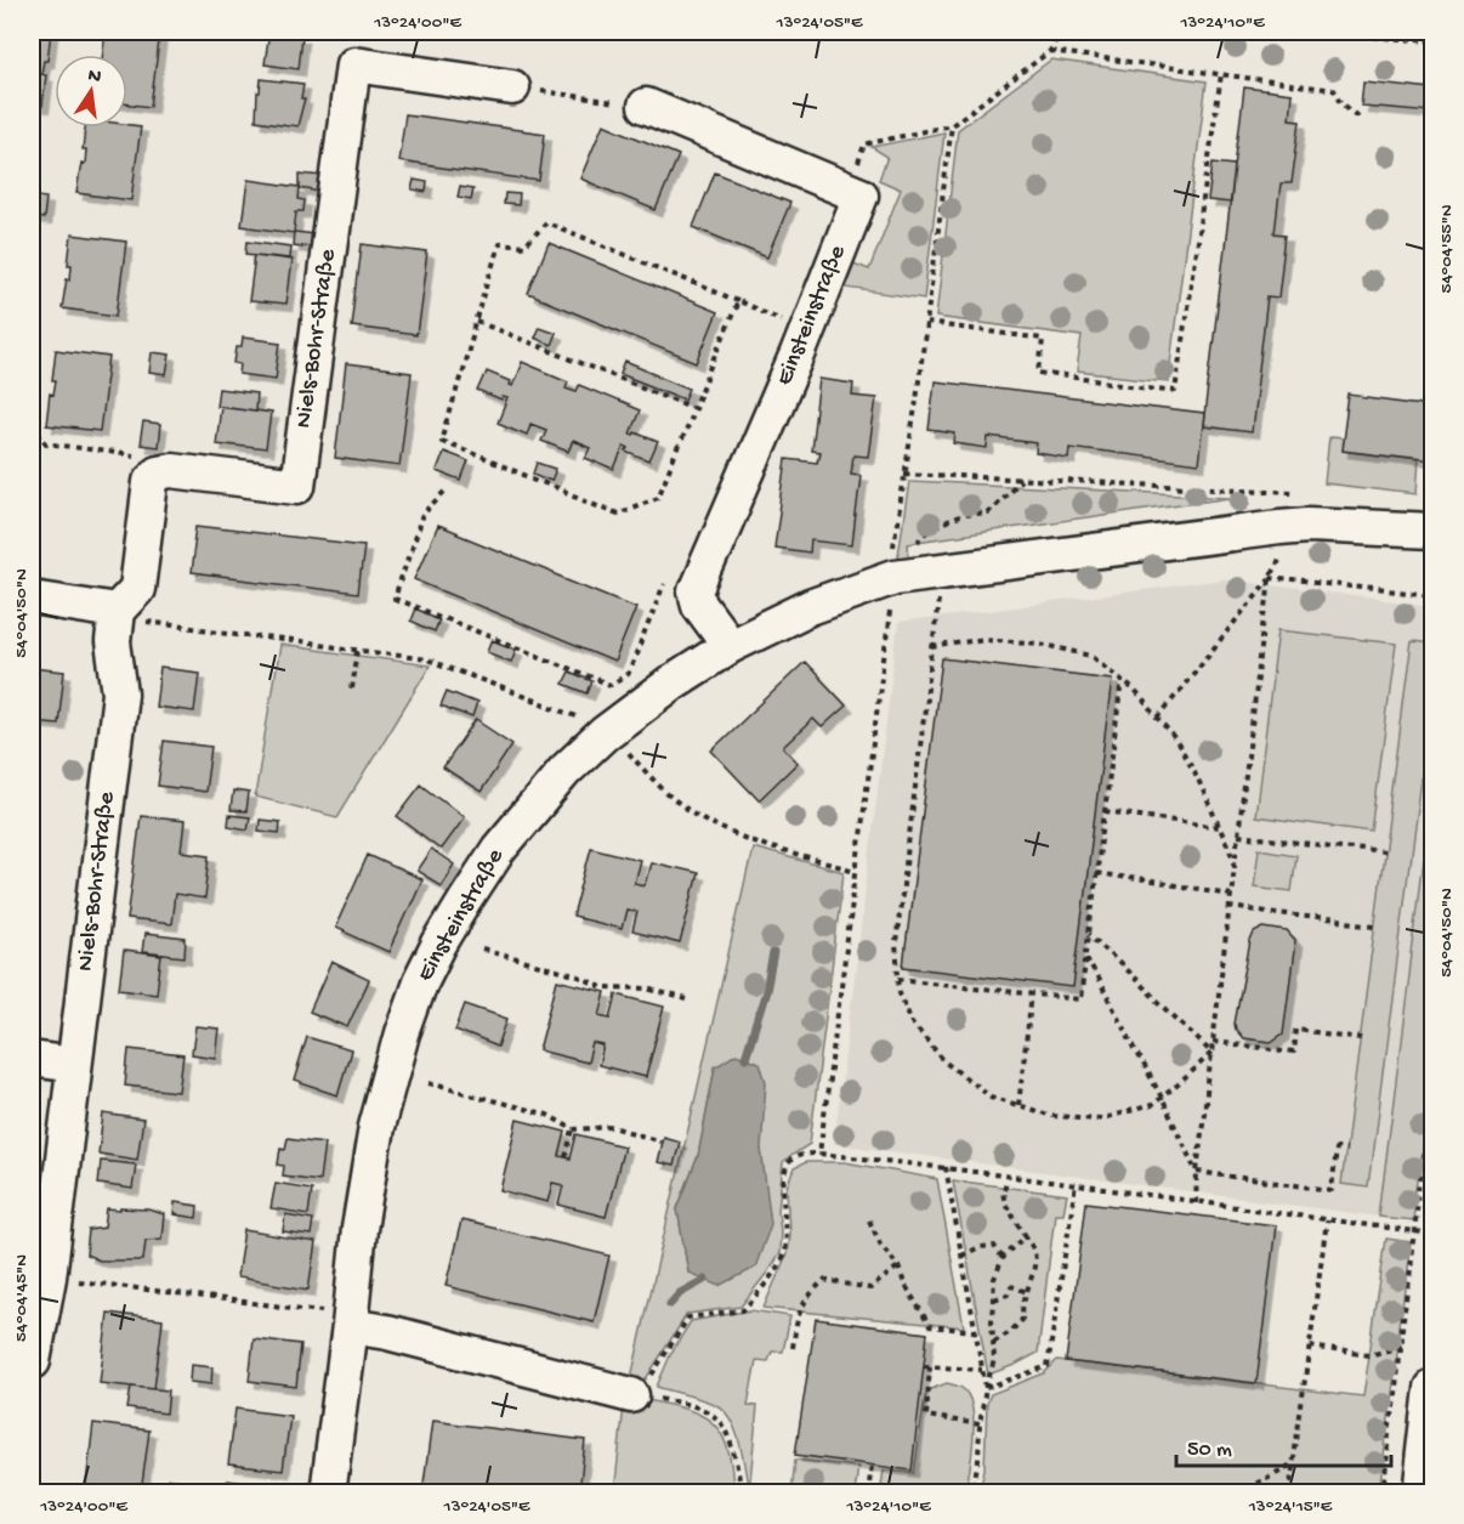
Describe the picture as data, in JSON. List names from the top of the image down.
{
  "streets": {
    "street": ["Einsteinstraße", "Niels-Bohr-Straße"]
  },
  "scale_bar": "50 m",
  "north": "top",
  "coordinates": [
    "13°24'00\"E",
    "13°24'05\"E",
    "13°24'10\"E",
    "54°04'55\"N",
    "54°04'50\"N",
    "54°04'45\"N",
    "13°24'15\"E"
  ]
}
